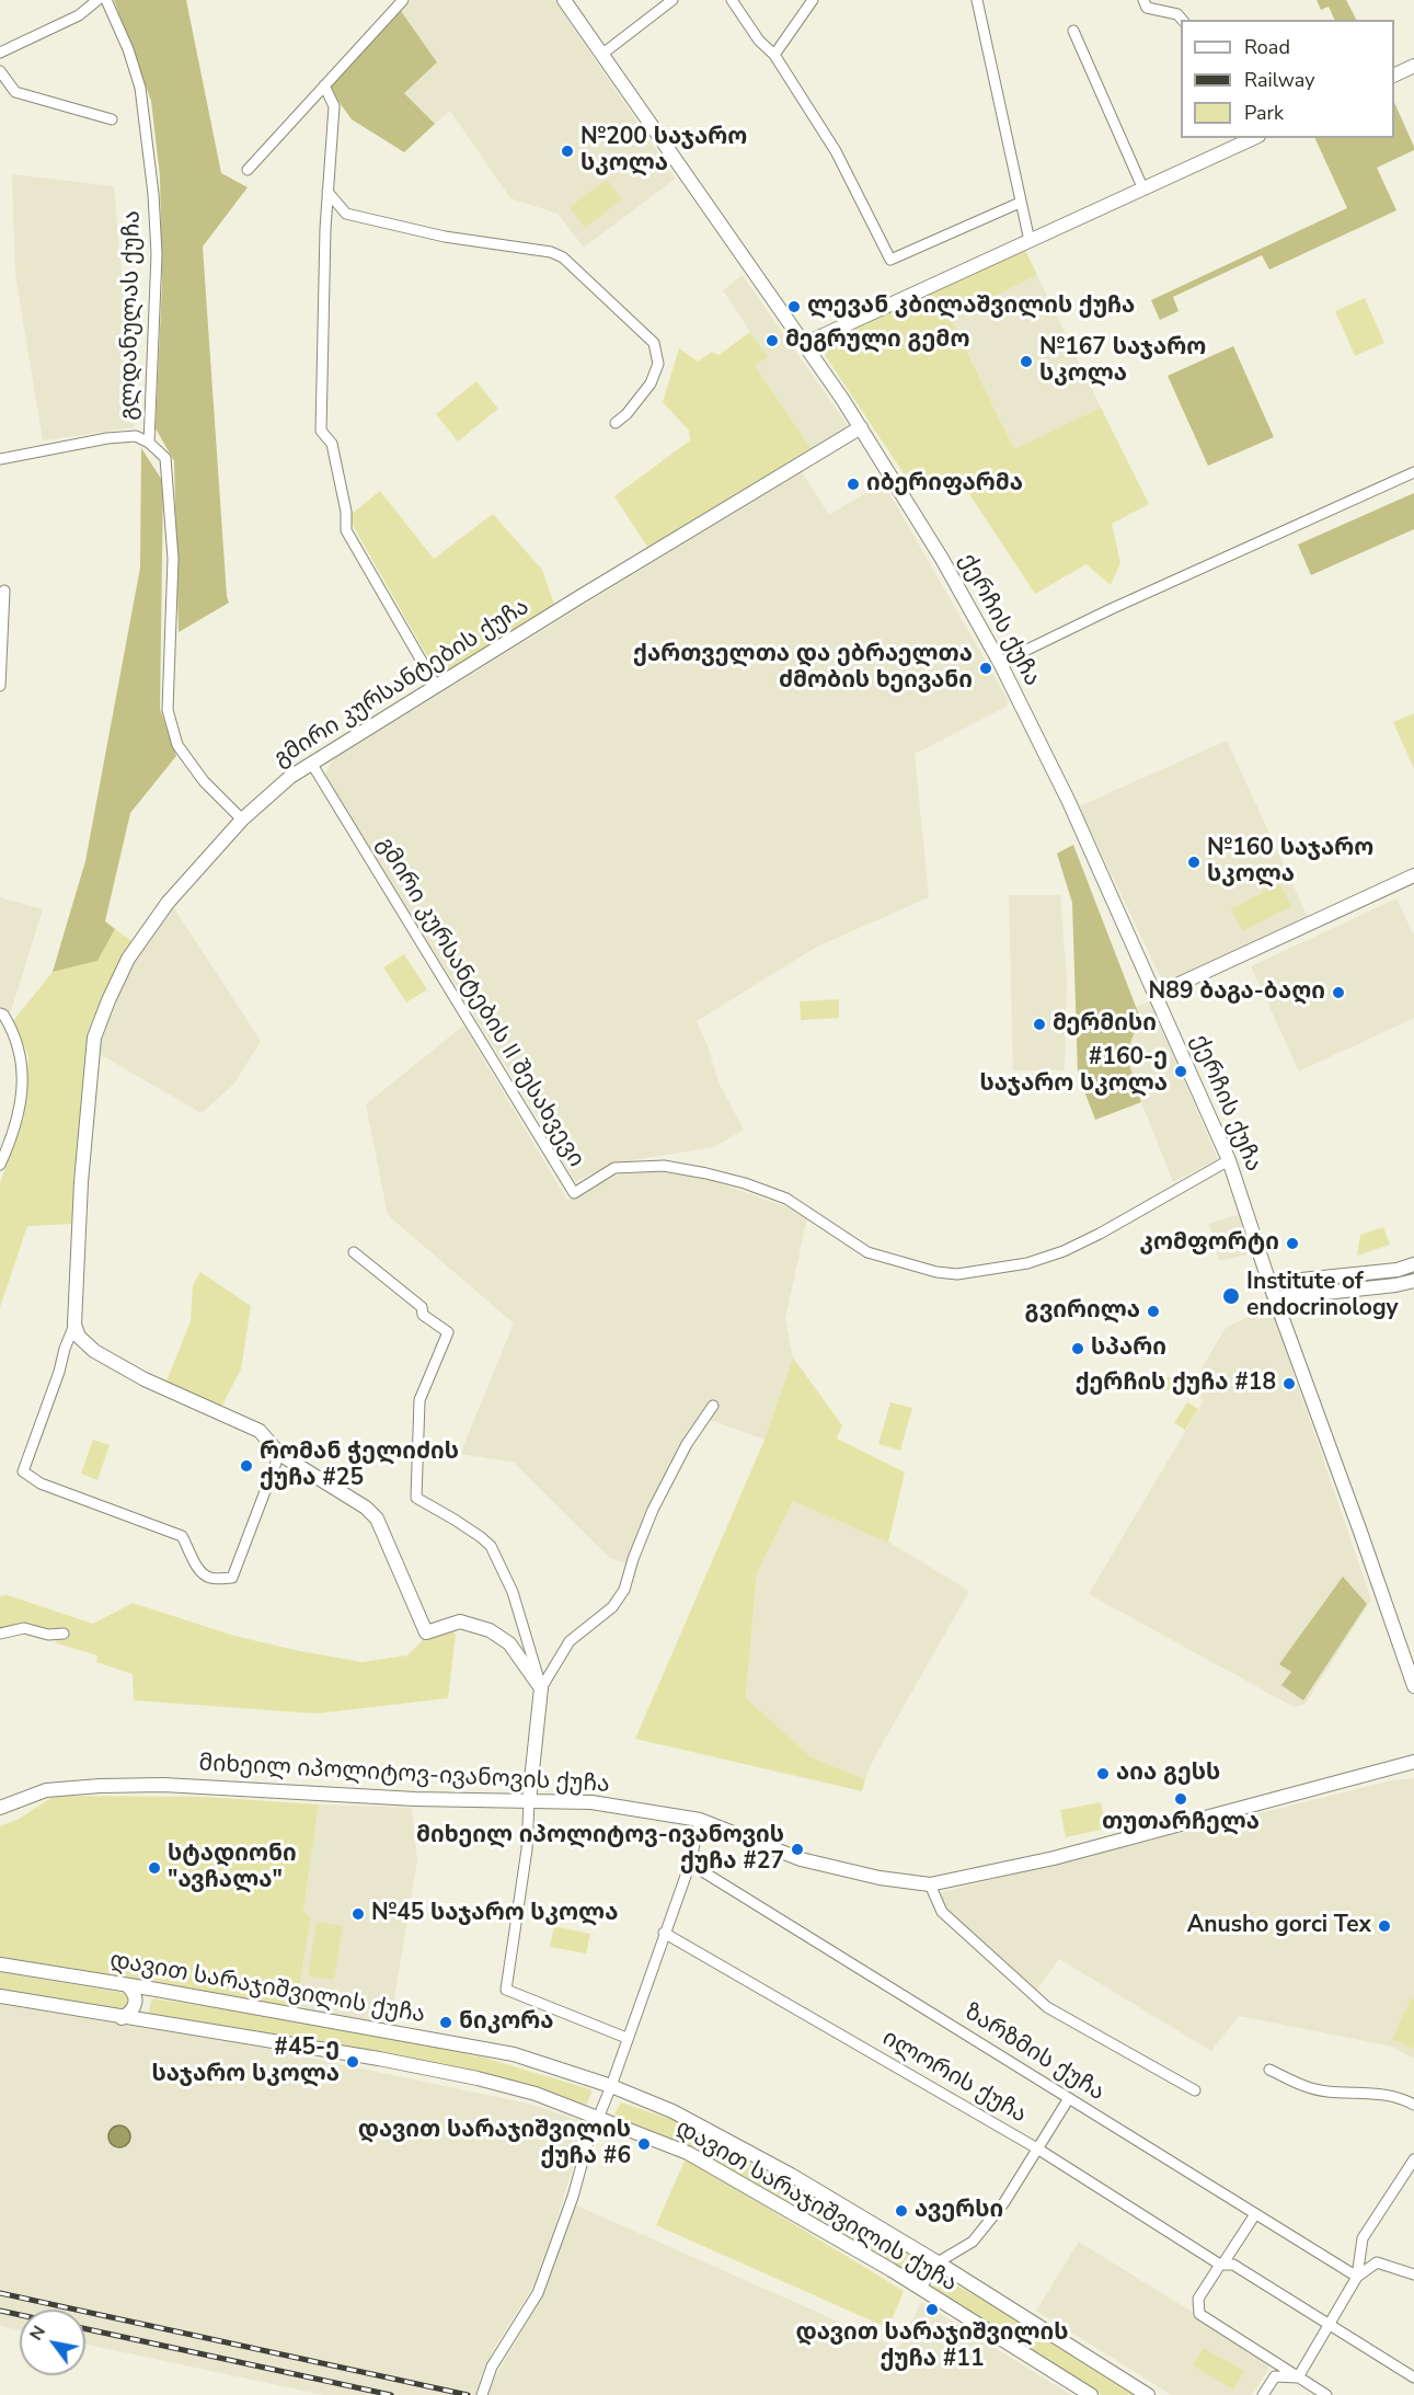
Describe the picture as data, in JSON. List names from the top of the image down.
{
  "streets": {
    "main road": [
      "ქერჩის ქუჩა",
      "გმირი კურსანტების ქუჩა",
      "მიხეილ იპოლიტოვ-ივანოვის ქუჩა",
      "დავით სარაჯიშვილის ქუჩა"
    ],
    "street": [
      "გლდანულას ქუჩა",
      "გმირი კურსანტების II შესახვევი",
      "ზარზმის ქუჩა",
      "ილორის ქუჩა"
    ]
  },
  "crossings": [
    ["ქერჩის ქუჩა", "გმირი კურსანტების ქუჩა"],
    ["ქერჩის ქუჩა", "გმირი კურსანტების II შესახვევი"],
    ["გმირი კურსანტების ქუჩა", "გმირი კურსანტების II შესახვევი"]
  ],
  "places": [
    "№200 საჯარო სკოლა",
    "ლევან კბილაშვილის ქუჩა",
    "მეგრული გემო",
    "№167 საჯარო სკოლა",
    "იბერიფარმა",
    "ქართველთა და ებრაელთა ძმობის ხეივანი",
    "№160 საჯარო სკოლა",
    "N89 ბაგა-ბაღი",
    "მერმისი",
    "#160-ე საჯარო სკოლა",
    "კომფორტი",
    "Institute of endocrinology",
    "გვირილა",
    "სპარი",
    "ქერჩის ქუჩა #18",
    "რომან ჭელიძის ქუჩა #25",
    "აია გესს",
    "თუთარჩელა",
    "მიხეილ იპოლიტოვ-ივანოვის ქუჩა #27",
    "სტადიონი \"ავჩალა\"",
    "№45 საჯარო სკოლა",
    "Anusho gorci Tex",
    "ნიკორა",
    "#45-ე საჯარო სკოლა",
    "დავით სარაჯიშვილის ქუჩა #6",
    "ავერსი",
    "დავით სარაჯიშვილის ქუჩა #11"
  ],
  "legend": ["Road", "Railway", "Park"],
  "north": "top left"
}
